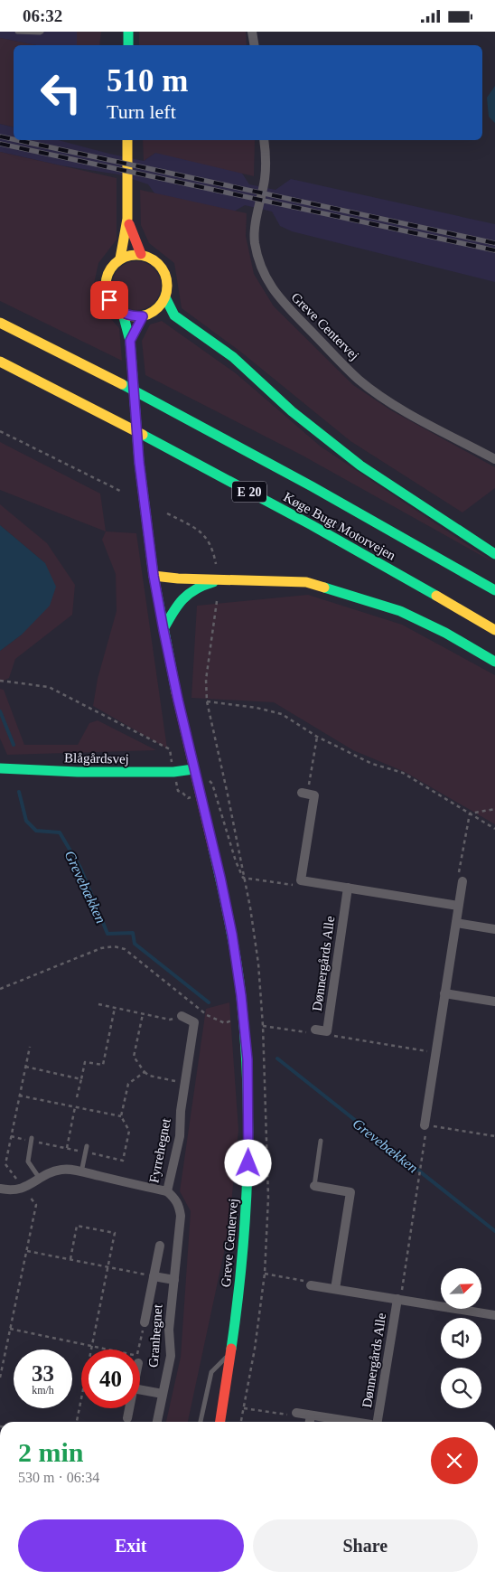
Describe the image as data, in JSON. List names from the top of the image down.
{
  "streets": {
    "main road": [
      "Greve Centervej",
      "E 20",
      "Køge Bugt Motorvejen",
      "Blågårdsvej"
    ],
    "street": ["Dønnergårds Alle", "Fyrrehegnet", "Granhegnet"]
  },
  "crossings": [
    ["Greve Centervej", "Blågårdsvej"],
    ["Fyrrehegnet", "Granhegnet"]
  ],
  "water": ["Grevebækken"],
  "north": "top right",
  "page": {
    "status": "06:32",
    "turn": ["510 m", "Turn left"],
    "speed": "33 km/h",
    "limit": "40",
    "heading": ["2 min", "530 m · 06:34"],
    "buttons": ["Exit", "Share"]
  }
}
